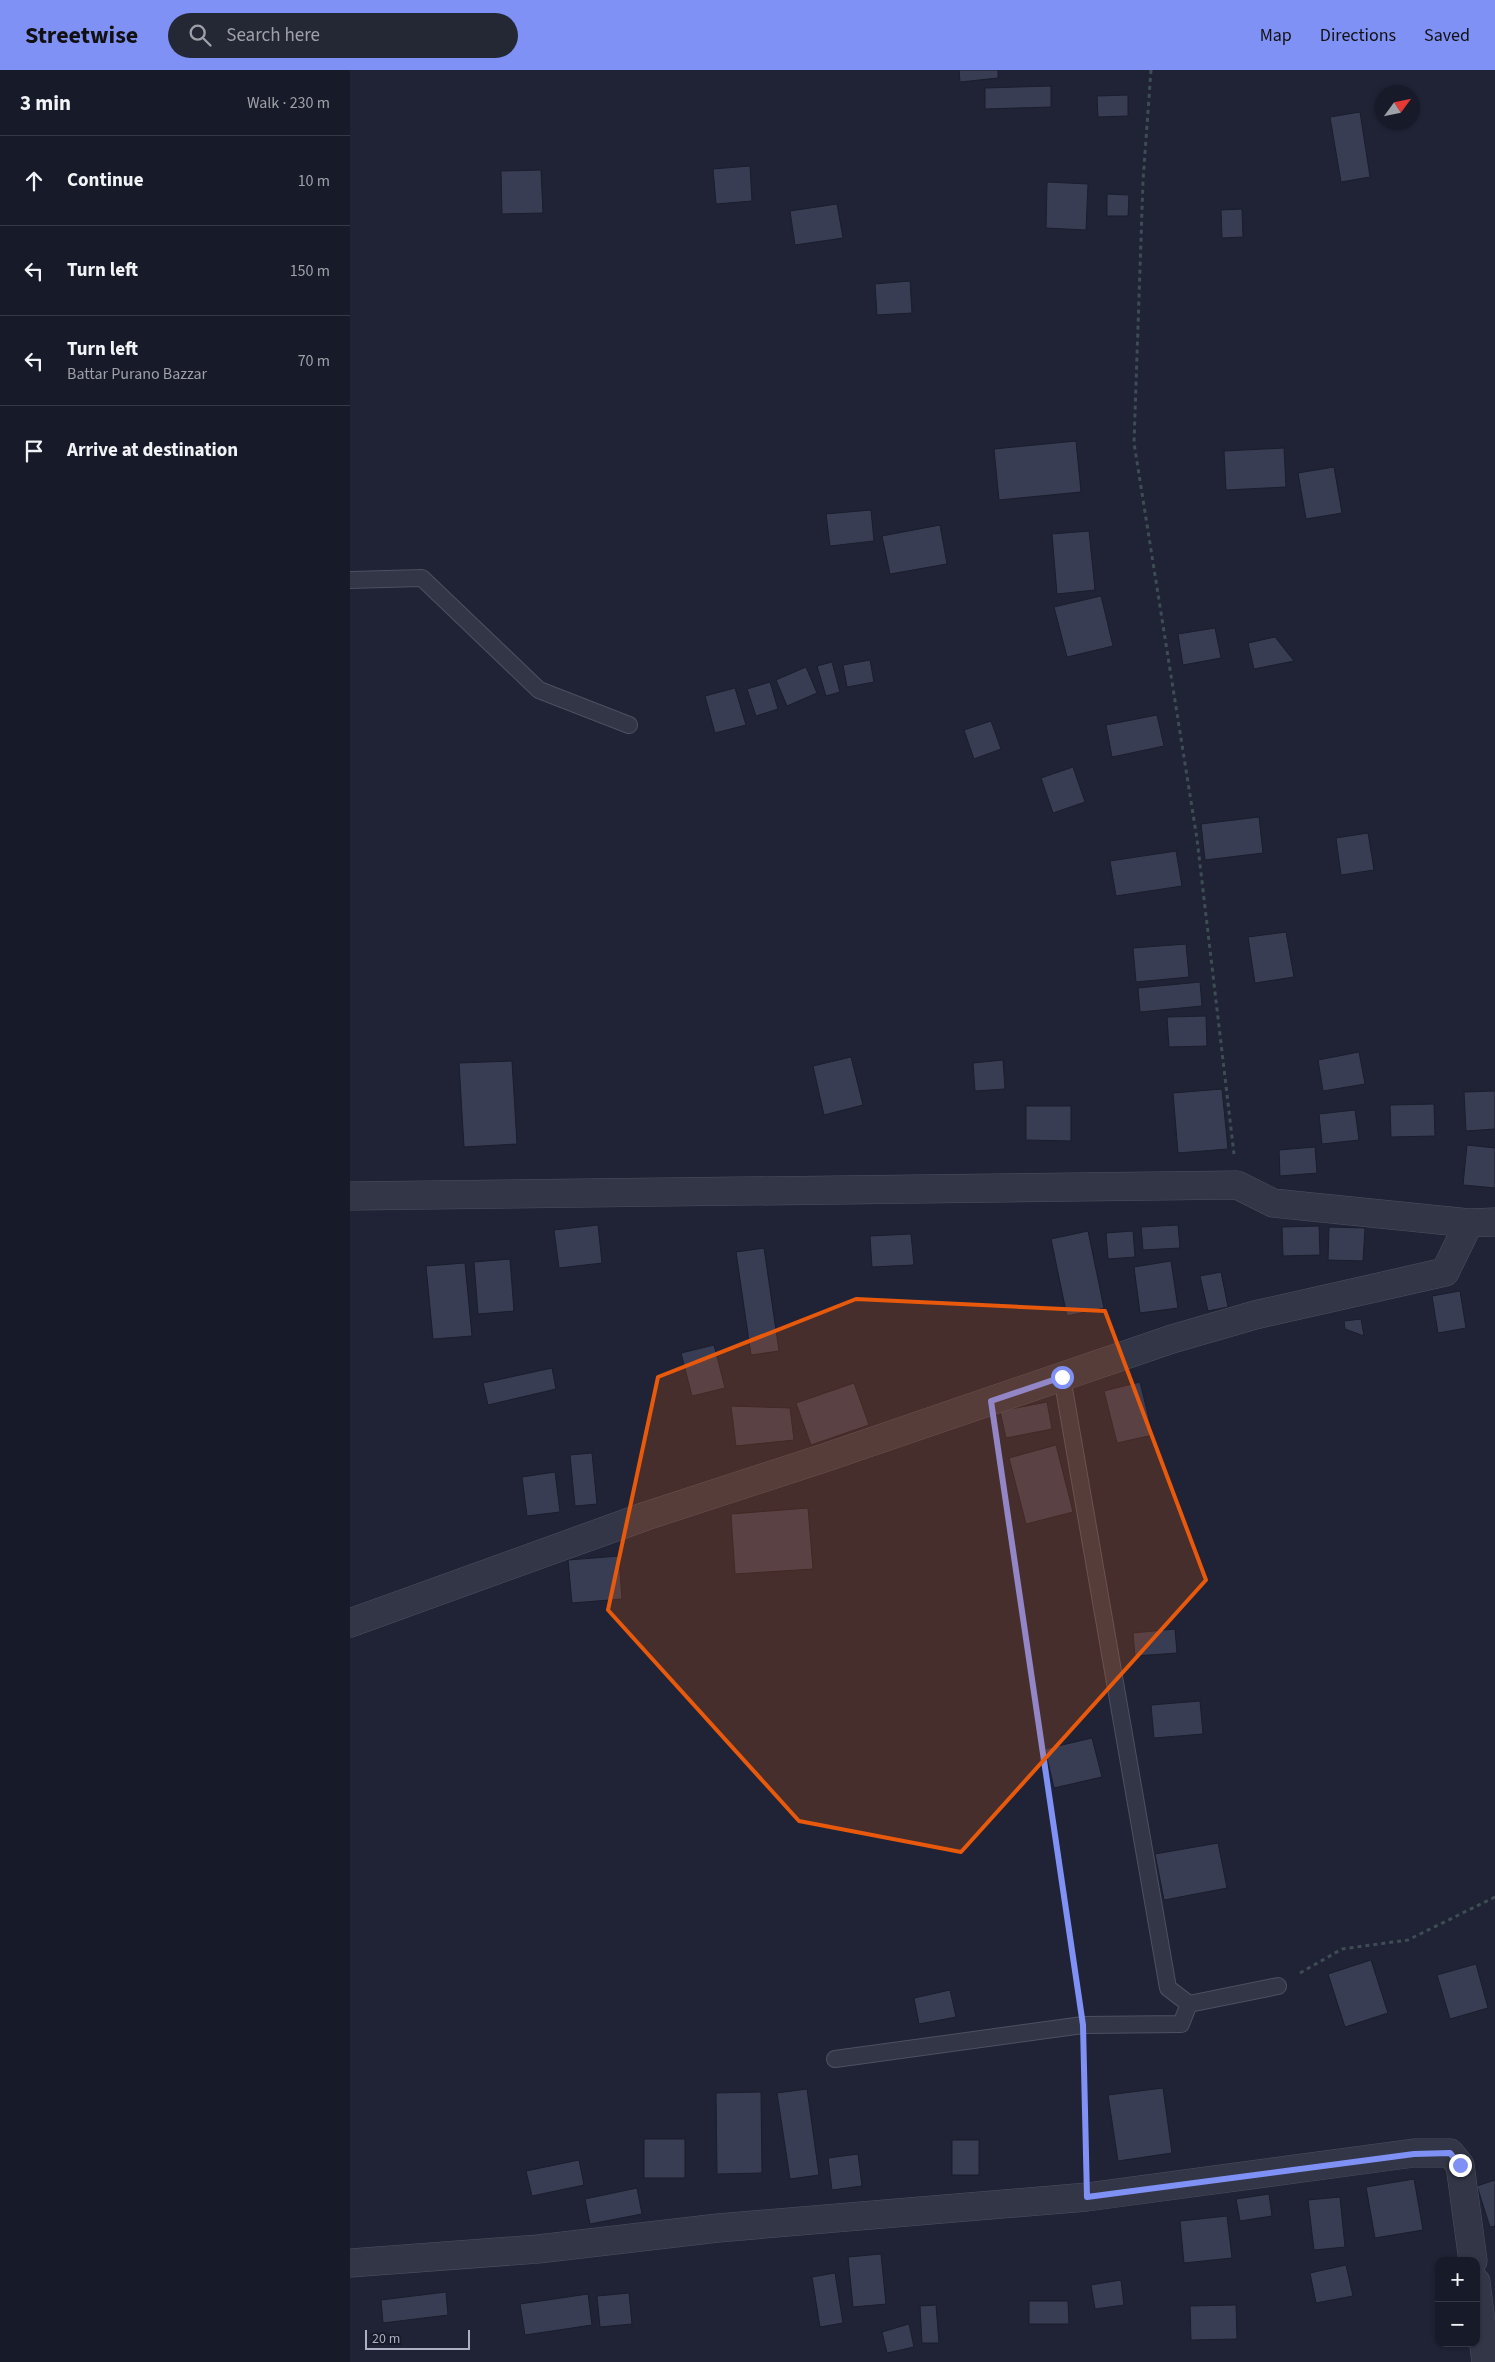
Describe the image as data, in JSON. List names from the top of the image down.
{
  "scale_bar": "20 m",
  "north": "top right",
  "page": {
    "header": "Streetwise",
    "search": "Search here",
    "nav": ["Map", "Directions", "Saved"],
    "heading": ["3 min", "Walk · 230 m"],
    "list": [
      ["Continue", "10 m"],
      ["Turn left", "150 m"],
      ["Turn left", "Battar Purano Bazzar", "70 m"],
      "Arrive at destination"
    ],
    "map_buttons": ["+", "−"],
    "scale": "20 m"
  }
}
